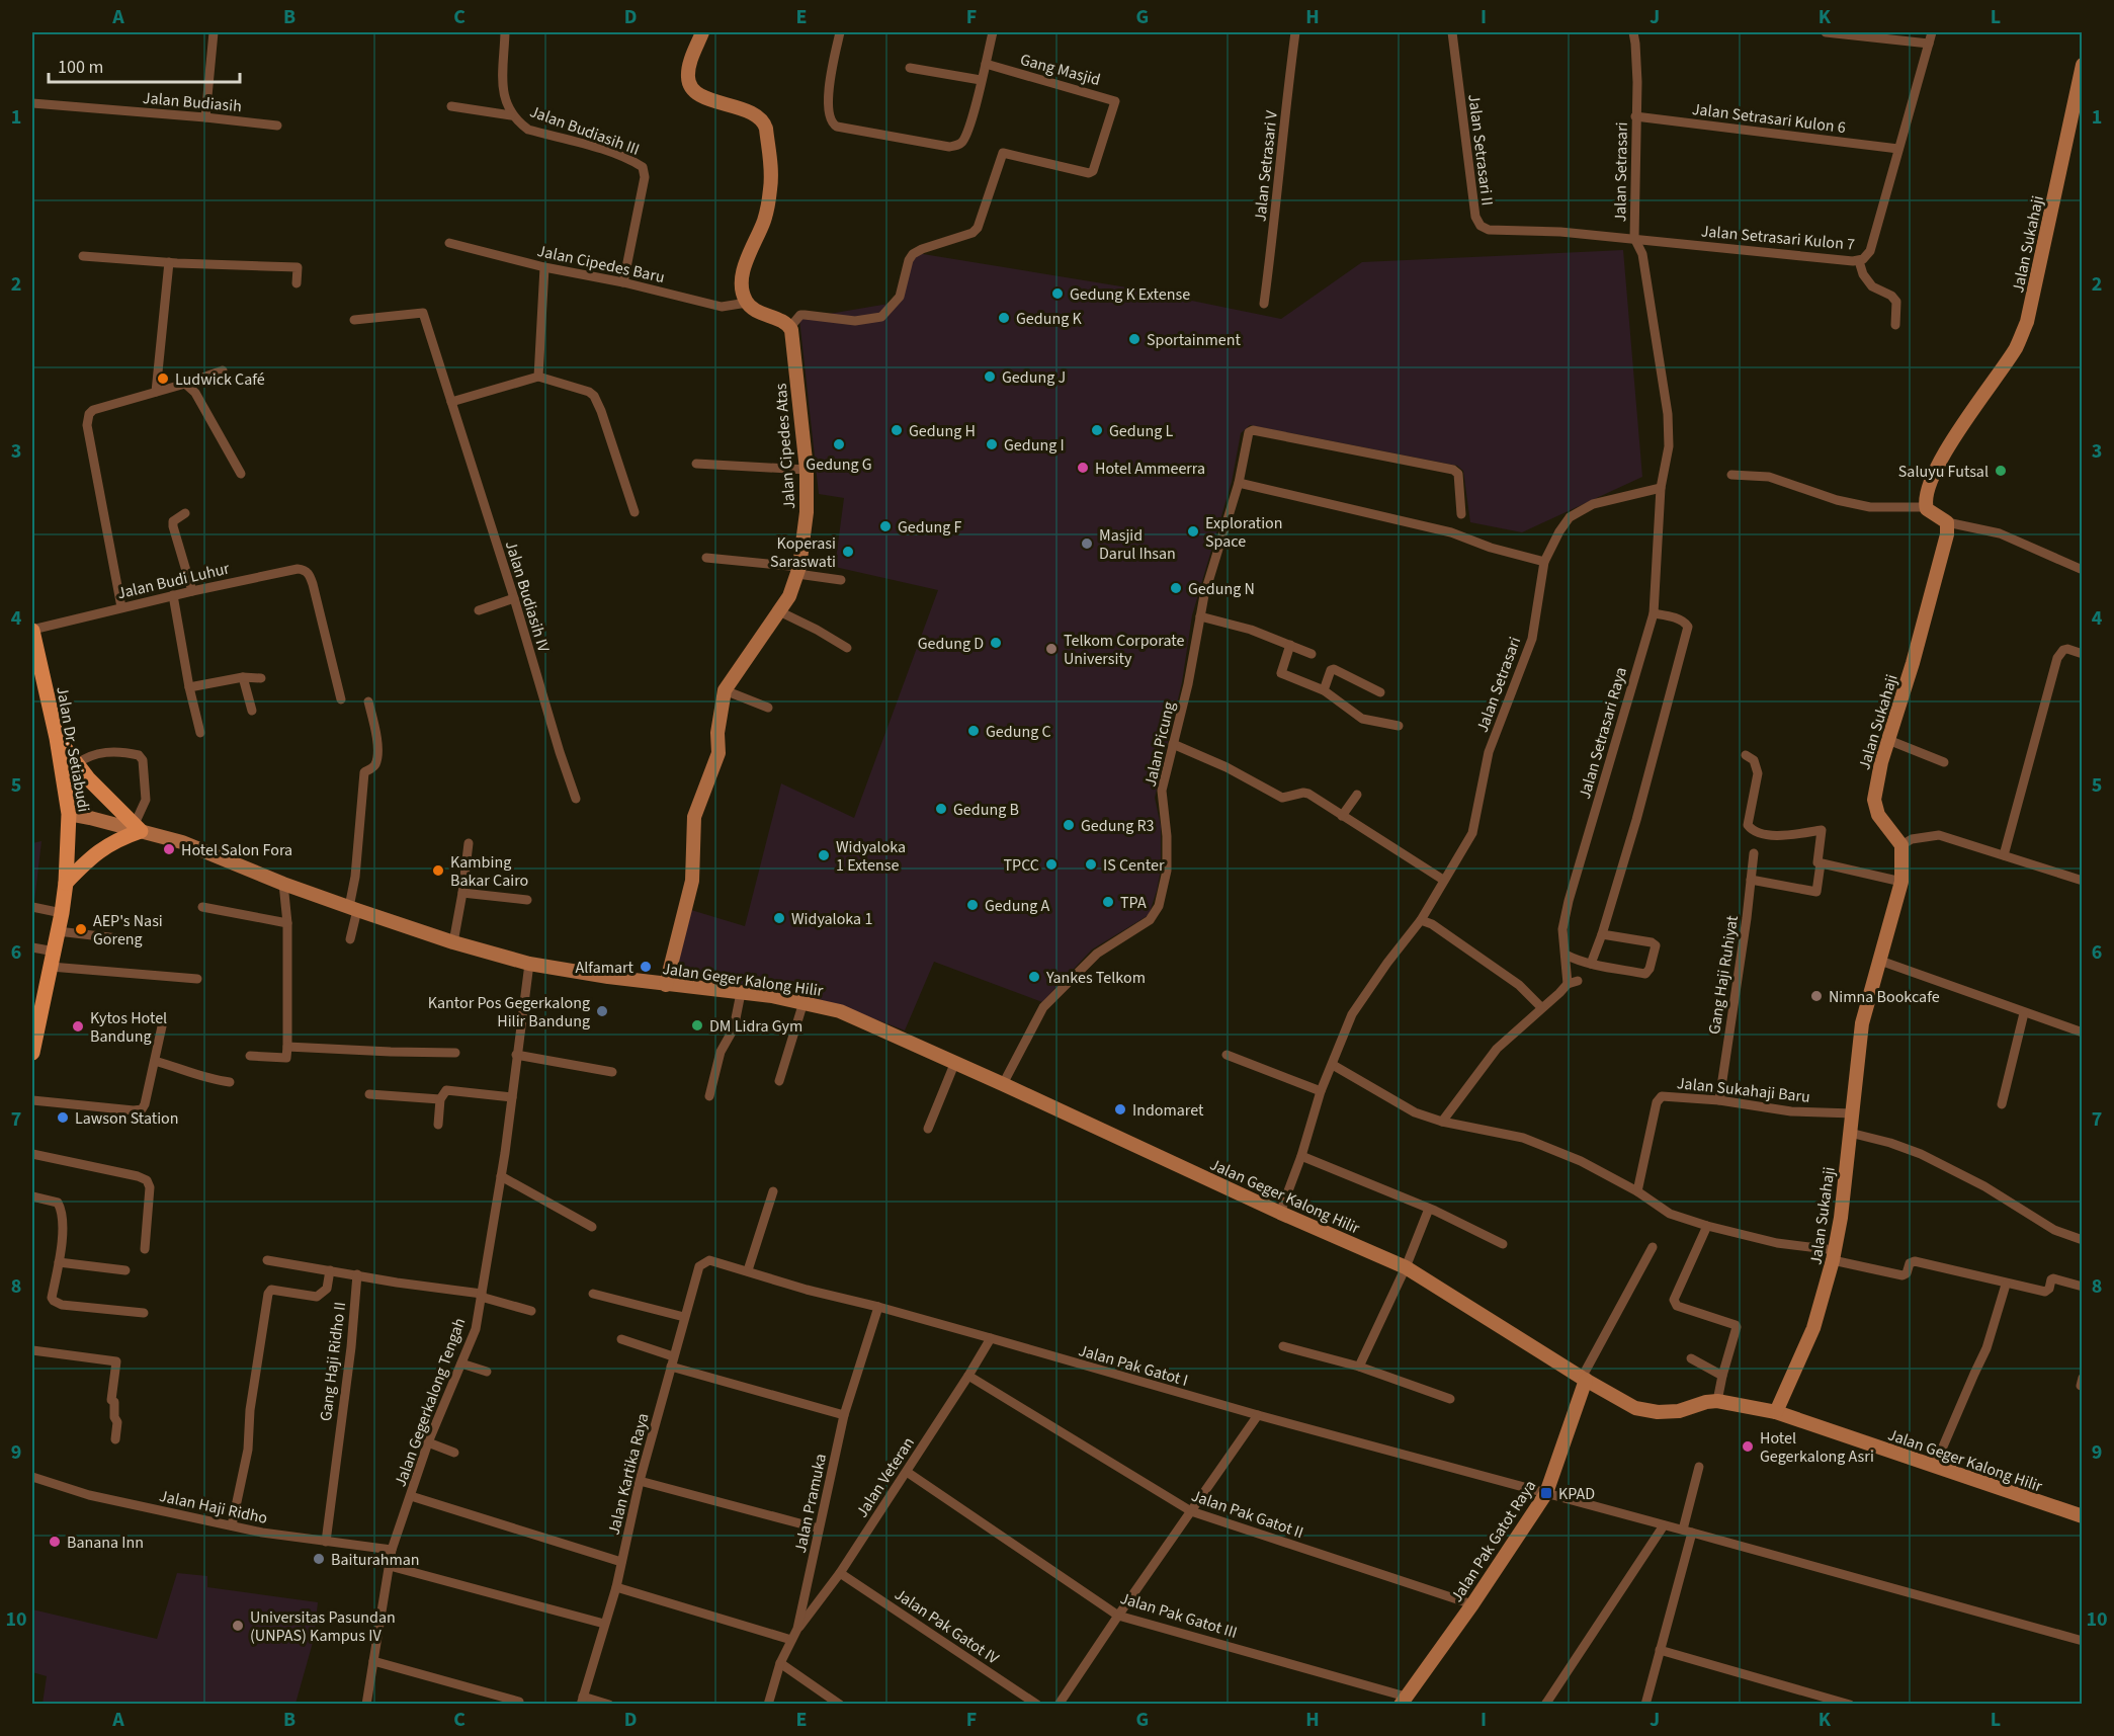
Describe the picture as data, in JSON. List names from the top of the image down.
{
  "streets": {
    "main road": ["Jalan Dr. Setiabudi"],
    "street": [
      "Gang Masjid",
      "Jalan Budiasih",
      "Jalan Setrasari Kulon 6",
      "Jalan Budiasih III",
      "Jalan Setrasari II",
      "Jalan Setrasari V",
      "Jalan Setrasari",
      "Jalan Setrasari Kulon 7",
      "Jalan Sukahaji",
      "Jalan Cipedes Baru",
      "Jalan Cipedes Atas",
      "Jalan Budi Luhur",
      "Jalan Budiasih IV",
      "Jalan Setrasari Raya",
      "Jalan Picung",
      "Gang Haji Ruhiyat",
      "Jalan Geger Kalong Hilir",
      "Jalan Sukahaji Baru",
      "Gang Haji Ridho II",
      "Jalan Pak Gatot I",
      "Jalan Gegerkalong Tengah",
      "Jalan Kartika Raya",
      "Jalan Veteran",
      "Jalan Pramuka",
      "Jalan Haji Ridho",
      "Jalan Pak Gatot II",
      "Jalan Pak Gatot Raya",
      "Jalan Pak Gatot III",
      "Jalan Pak Gatot IV"
    ]
  },
  "crossings": [
    ["Gang Masjid", "Jalan Cipedes Atas"],
    ["Jalan Setrasari Kulon 6", "Jalan Setrasari"],
    ["Jalan Setrasari Kulon 6", "Jalan Setrasari Kulon 7"],
    ["Jalan Budiasih III", "Jalan Cipedes Baru"],
    ["Jalan Setrasari II", "Jalan Setrasari"],
    ["Jalan Setrasari II", "Jalan Setrasari Kulon 7"],
    ["Jalan Setrasari", "Jalan Setrasari Kulon 7"],
    ["Jalan Setrasari", "Jalan Setrasari Raya"],
    ["Jalan Setrasari", "Jalan Geger Kalong Hilir"],
    ["Jalan Sukahaji", "Jalan Geger Kalong Hilir"],
    ["Jalan Sukahaji", "Jalan Sukahaji Baru"],
    ["Jalan Cipedes Atas", "Jalan Geger Kalong Hilir"],
    ["Jalan Budi Luhur", "Jalan Dr. Setiabudi"],
    ["Jalan Picung", "Jalan Geger Kalong Hilir"],
    ["Jalan Dr. Setiabudi", "Jalan Geger Kalong Hilir"],
    ["Gang Haji Ruhiyat", "Jalan Sukahaji Baru"],
    ["Jalan Geger Kalong Hilir", "Jalan Gegerkalong Tengah"],
    ["Jalan Geger Kalong Hilir", "Jalan Pak Gatot Raya"],
    ["Gang Haji Ridho II", "Jalan Haji Ridho"],
    ["Jalan Pak Gatot I", "Jalan Kartika Raya"],
    ["Jalan Pak Gatot I", "Jalan Veteran"],
    ["Jalan Pak Gatot I", "Jalan Pramuka"],
    ["Jalan Pak Gatot I", "Jalan Pak Gatot Raya"],
    ["Jalan Gegerkalong Tengah", "Jalan Haji Ridho"],
    ["Jalan Veteran", "Jalan Pramuka"],
    ["Jalan Veteran", "Jalan Pak Gatot II"],
    ["Jalan Veteran", "Jalan Pak Gatot III"],
    ["Jalan Veteran", "Jalan Pak Gatot IV"],
    ["Jalan Pak Gatot II", "Jalan Pak Gatot Raya"],
    ["Jalan Pak Gatot Raya", "Jalan Pak Gatot III"]
  ],
  "places": {
    "other": [
      "Gedung K Extense",
      "Gedung K",
      "Sportainment",
      "Gedung J",
      "Ludwick Café",
      "Gedung H",
      "Gedung L",
      "Gedung G",
      "Gedung I",
      "Hotel Ammeerra",
      "Saluyu Futsal",
      "Gedung F",
      "Exploration Space",
      "Masjid Darul Ihsan",
      "Koperasi Saraswati",
      "Gedung N",
      "Gedung D",
      "Telkom Corporate University",
      "Gedung C",
      "Gedung B",
      "Gedung R3",
      "Hotel Salon Fora",
      "Widyaloka 1 Extense",
      "TPCC",
      "IS Center",
      "Kambing Bakar Cairo",
      "TPA",
      "Gedung A",
      "Widyaloka 1",
      "AEP's Nasi Goreng",
      "Alfamart",
      "Yankes Telkom",
      "Nimna Bookcafe",
      "Kantor Pos Gegerkalong Hilir Bandung",
      "DM Lidra Gym",
      "Kytos Hotel Bandung",
      "Indomaret",
      "Lawson Station",
      "Hotel Gegerkalong Asri",
      "Banana Inn",
      "Baiturahman",
      "Universitas Pasundan (UNPAS) Kampus IV"
    ],
    "transit": ["KPAD"]
  },
  "scale_bar": "100 m",
  "grid": {
    "columns": [
      "A",
      "B",
      "C",
      "D",
      "E",
      "F",
      "G",
      "H",
      "I",
      "J",
      "K",
      "L"
    ],
    "rows": [
      "1",
      "2",
      "3",
      "4",
      "5",
      "6",
      "7",
      "8",
      "9",
      "10"
    ]
  }
}
